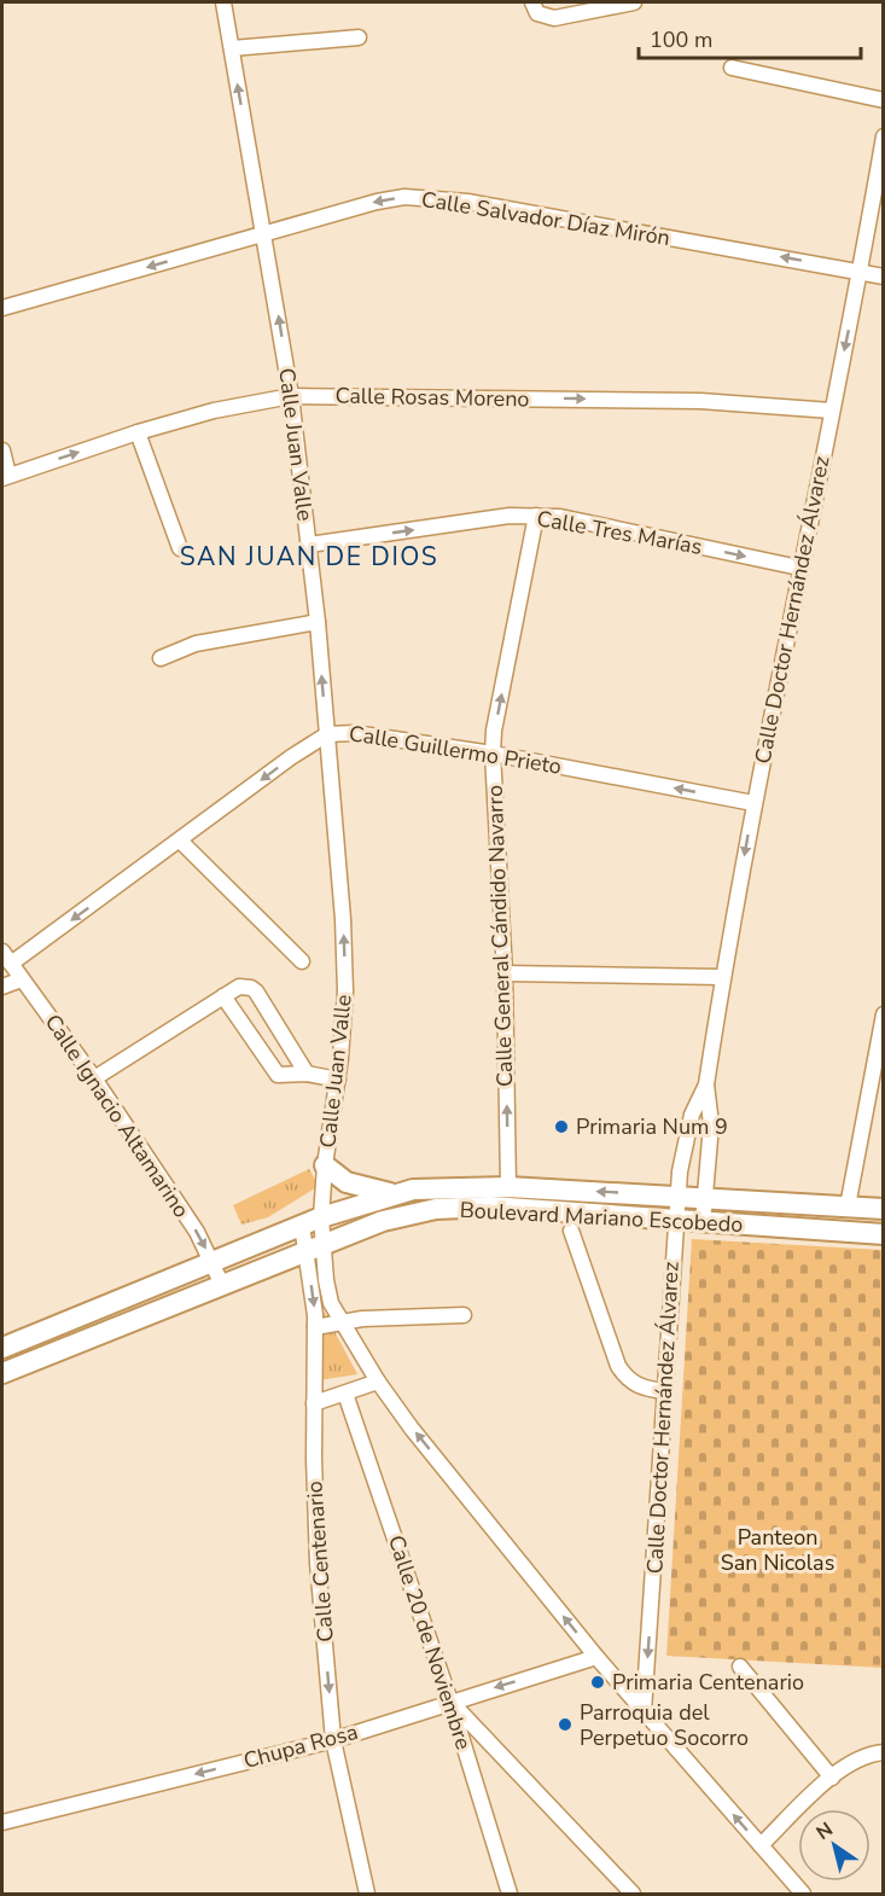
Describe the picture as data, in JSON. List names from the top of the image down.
{
  "streets": {
    "main road": ["Boulevard Mariano Escobedo"],
    "street": [
      "Calle Salvador Díaz Mirón",
      "Calle Rosas Moreno",
      "Calle Juan Valle",
      "Calle Tres Marías",
      "Calle Doctor Hernández Álvarez",
      "Calle Guillermo Prieto",
      "Calle General Cándido Navarro",
      "Calle Ignacio Altamarino",
      "Calle Centenario",
      "Calle 20 de Noviembre",
      "Chupa Rosa"
    ]
  },
  "crossings": [
    ["Calle Salvador Díaz Mirón", "Calle Juan Valle"],
    ["Calle Salvador Díaz Mirón", "Calle Doctor Hernández Álvarez"],
    ["Calle Rosas Moreno", "Calle Juan Valle"],
    ["Calle Rosas Moreno", "Calle Doctor Hernández Álvarez"],
    ["Calle Juan Valle", "Calle Tres Marías"],
    ["Calle Juan Valle", "Calle Doctor Hernández Álvarez"],
    ["Calle Juan Valle", "Calle Guillermo Prieto"],
    ["Calle Juan Valle", "Boulevard Mariano Escobedo"],
    ["Calle Juan Valle", "Calle Centenario"],
    ["Calle Juan Valle", "Chupa Rosa"],
    ["Calle Tres Marías", "Calle Doctor Hernández Álvarez"],
    ["Calle Tres Marías", "Calle General Cándido Navarro"],
    ["Calle Doctor Hernández Álvarez", "Calle Guillermo Prieto"],
    ["Calle Doctor Hernández Álvarez", "Boulevard Mariano Escobedo"],
    ["Calle Guillermo Prieto", "Calle General Cándido Navarro"],
    ["Calle Guillermo Prieto", "Calle Ignacio Altamarino"],
    ["Calle General Cándido Navarro", "Boulevard Mariano Escobedo"],
    ["Calle Ignacio Altamarino", "Boulevard Mariano Escobedo"],
    ["Boulevard Mariano Escobedo", "Calle Centenario"],
    ["Calle Centenario", "Chupa Rosa"],
    ["Calle 20 de Noviembre", "Chupa Rosa"]
  ],
  "one_way": [
    "Calle Salvador Díaz Mirón",
    "Calle Rosas Moreno",
    "Calle Juan Valle",
    "Calle Tres Marías",
    "Calle Doctor Hernández Álvarez",
    "Calle Guillermo Prieto",
    "Calle General Cándido Navarro",
    "Calle Ignacio Altamarino",
    "Calle Centenario",
    "Chupa Rosa"
  ],
  "districts": ["SAN JUAN DE DIOS"],
  "parks": ["Panteon San Nicolas"],
  "places": ["Primaria Num 9", "Primaria Centenario", "Parroquia del Perpetuo Socorro"],
  "scale_bar": "100 m",
  "north": "top left"
}
